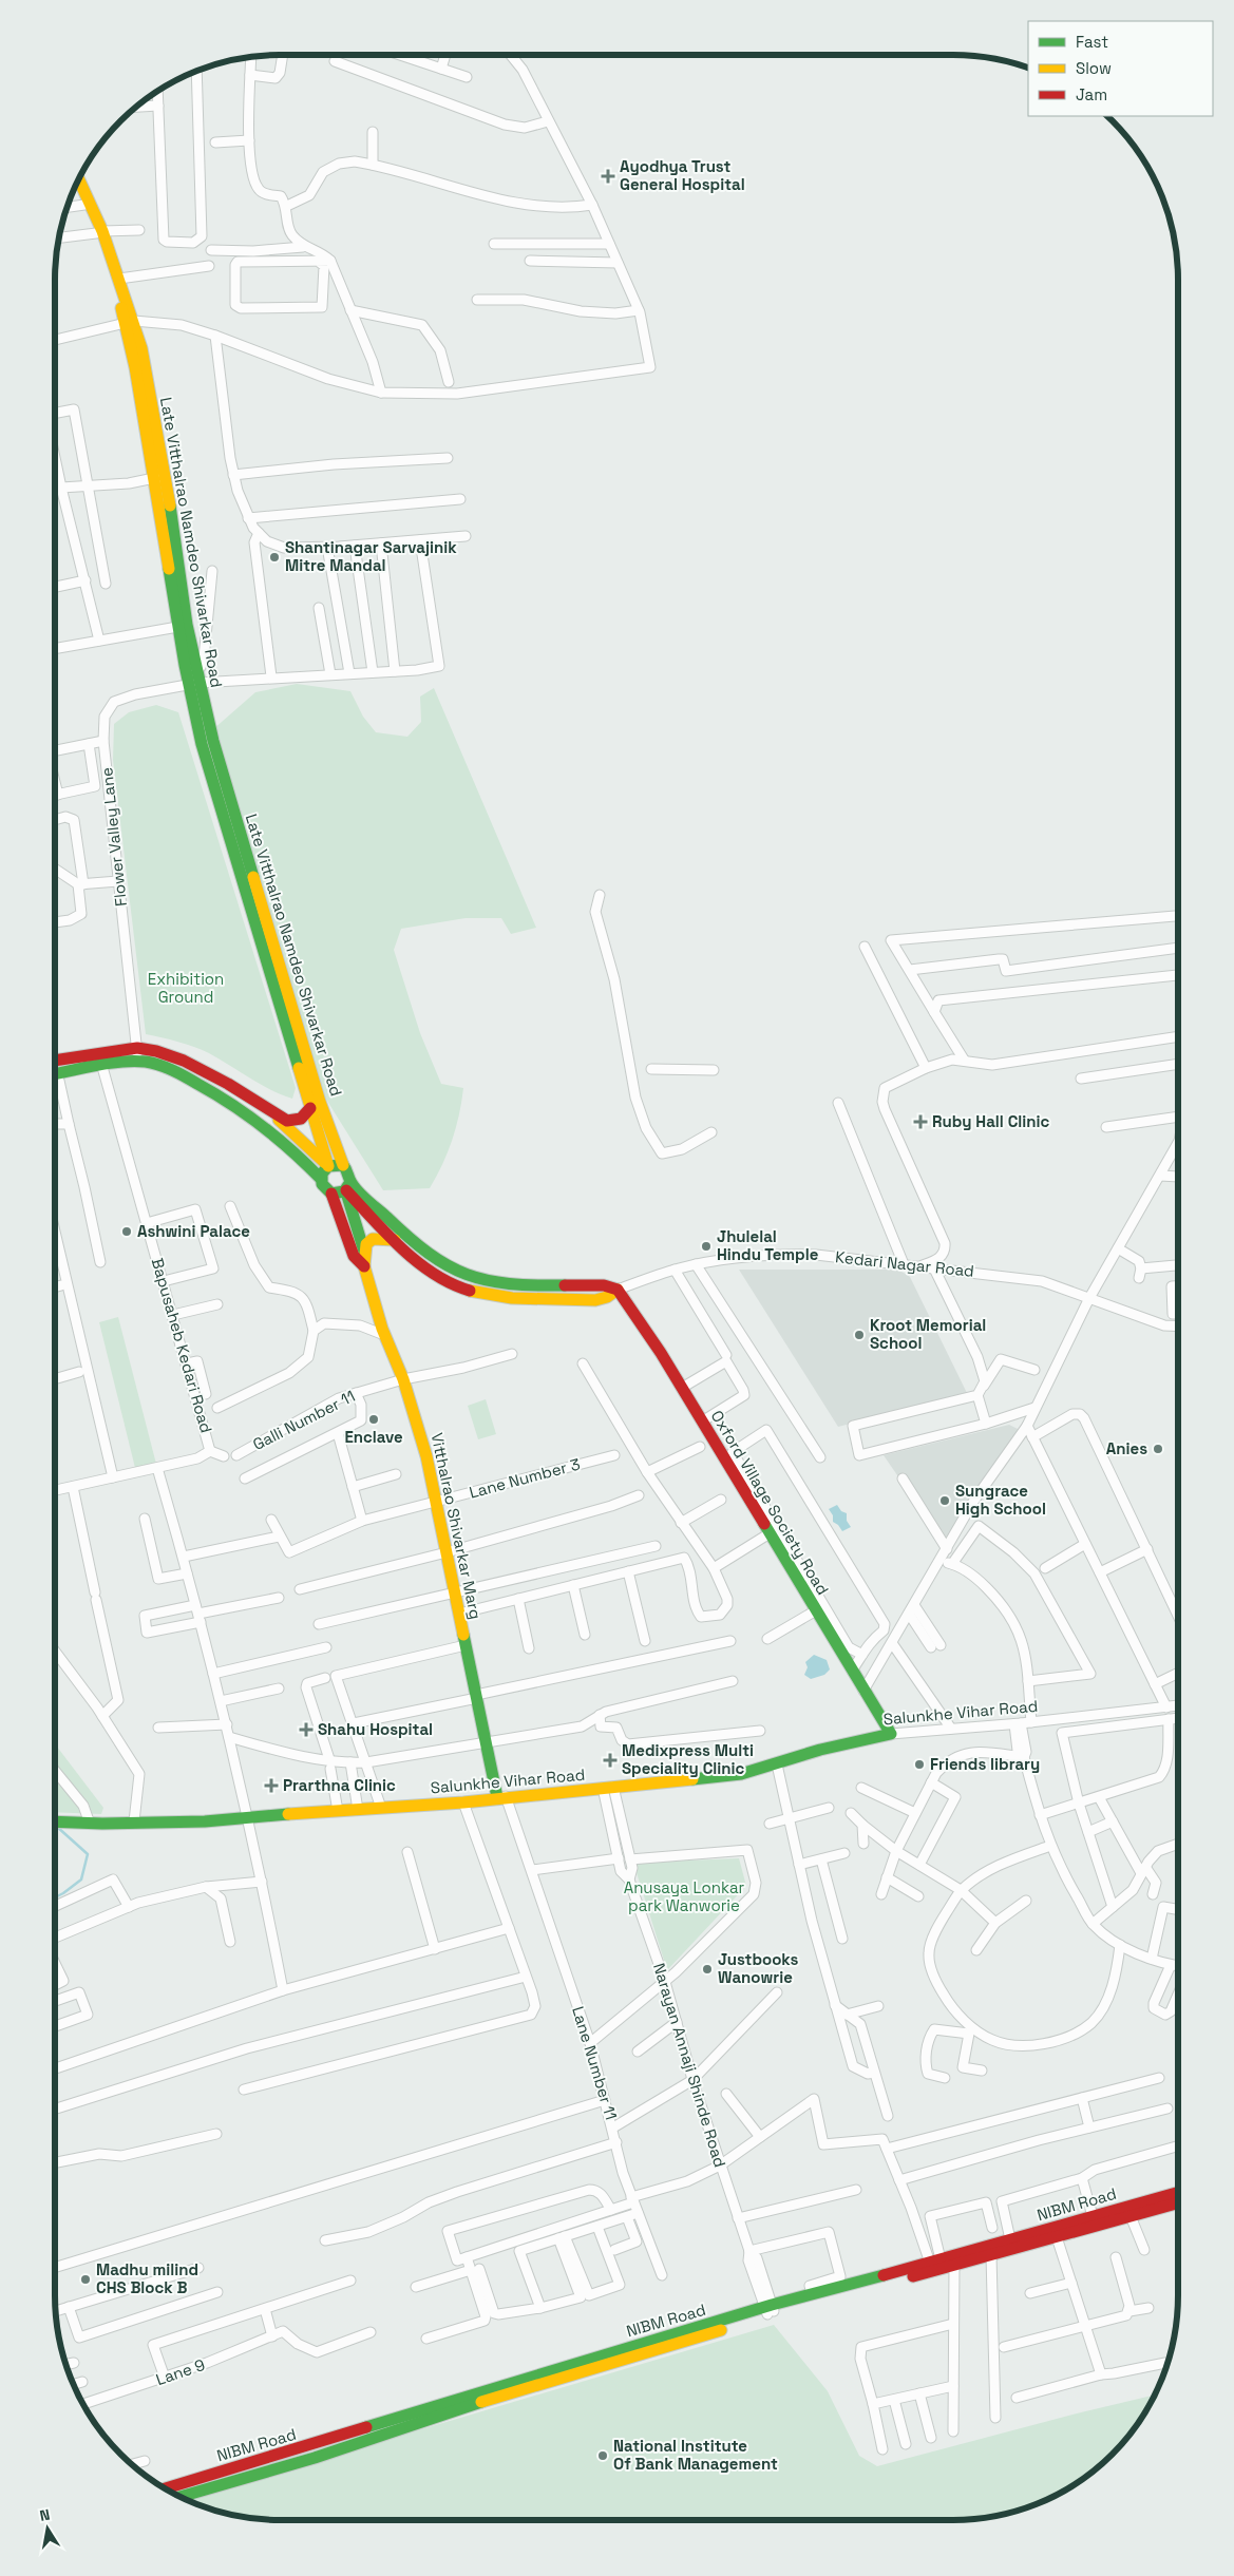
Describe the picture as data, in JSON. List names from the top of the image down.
{
  "streets": {
    "street": [
      "Late Vitthalrao Namdeo Shivarkar Road",
      "Flower Valley Lane",
      "Kedari Nagar Road",
      "Bapusaheb Kedari Road",
      "Galli Number 11",
      "Lane Number 3",
      "Oxford Village Society Road",
      "Vitthalrao Shivarkar Marg",
      "Salunkhe Vihar Road",
      "Lane Number 11",
      "Narayan Annaji Shinde Road",
      "NIBM Road",
      "Lane 9"
    ]
  },
  "crossings": [
    ["Late Vitthalrao Namdeo Shivarkar Road", "Flower Valley Lane"],
    ["Kedari Nagar Road", "Oxford Village Society Road"],
    ["Galli Number 11", "Vitthalrao Shivarkar Marg"],
    ["Lane Number 3", "Vitthalrao Shivarkar Marg"],
    ["Oxford Village Society Road", "Salunkhe Vihar Road"],
    ["Vitthalrao Shivarkar Marg", "Salunkhe Vihar Road"],
    ["Vitthalrao Shivarkar Marg", "Lane Number 11"],
    ["Salunkhe Vihar Road", "Lane Number 11"],
    ["Salunkhe Vihar Road", "Narayan Annaji Shinde Road"],
    ["Narayan Annaji Shinde Road", "NIBM Road"]
  ],
  "parks": ["Exhibition Ground", "Anusaya Lonkar park Wanworie"],
  "places": {
    "health": [
      "Ayodhya Trust General Hospital",
      "Ruby Hall Clinic",
      "Shahu Hospital",
      "Medixpress Multi Speciality Clinic",
      "Prarthna Clinic"
    ],
    "other": [
      "Shantinagar Sarvajinik Mitre Mandal",
      "Ashwini Palace",
      "Jhulelal Hindu Temple",
      "Kroot Memorial School",
      "Enclave",
      "Anies",
      "Sungrace High School",
      "Friends library",
      "Justbooks Wanowrie",
      "Madhu milind CHS Block B",
      "National Institute Of Bank Management"
    ]
  },
  "legend": ["Fast", "Slow", "Jam"],
  "north": "top"
}
